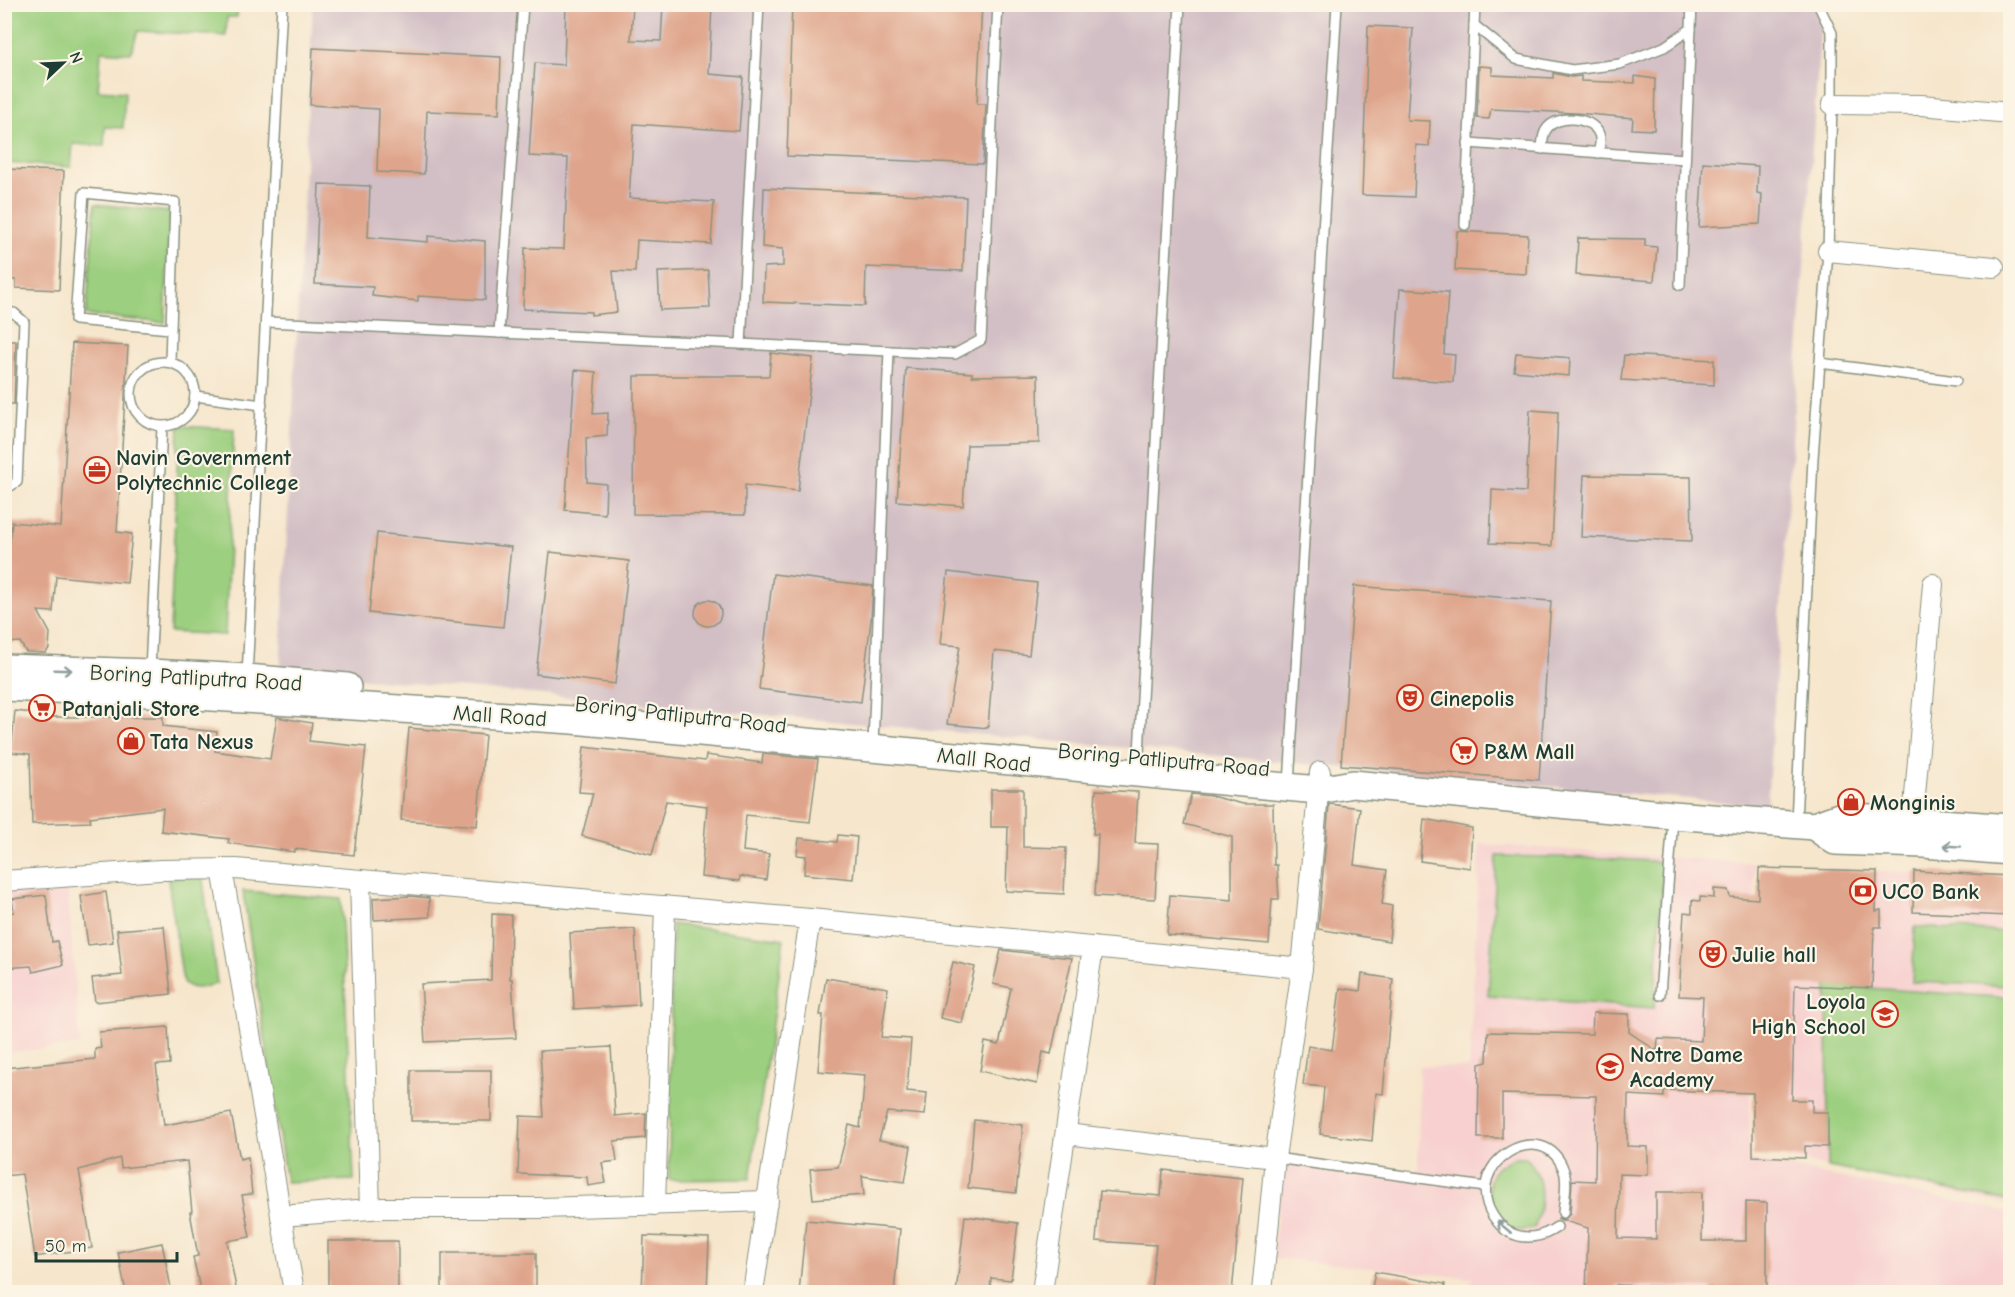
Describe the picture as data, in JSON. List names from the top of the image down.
{
  "streets": {
    "street": ["Boring Patliputra Road", "Mall Road"]
  },
  "crossings": [
    ["Boring Patliputra Road", "Mall Road"]
  ],
  "places": {
    "office": ["Navin Government Polytechnic College"],
    "theatre": ["Cinepolis", "Julie hall"],
    "supermarket": ["Patanjali Store", "P&M Mall"],
    "shop": ["Tata Nexus", "Monginis"],
    "bank": ["UCO Bank"],
    "school or university": ["Loyola High School", "Notre Dame Academy"]
  },
  "scale_bar": "50 m",
  "north": "top right"
}
